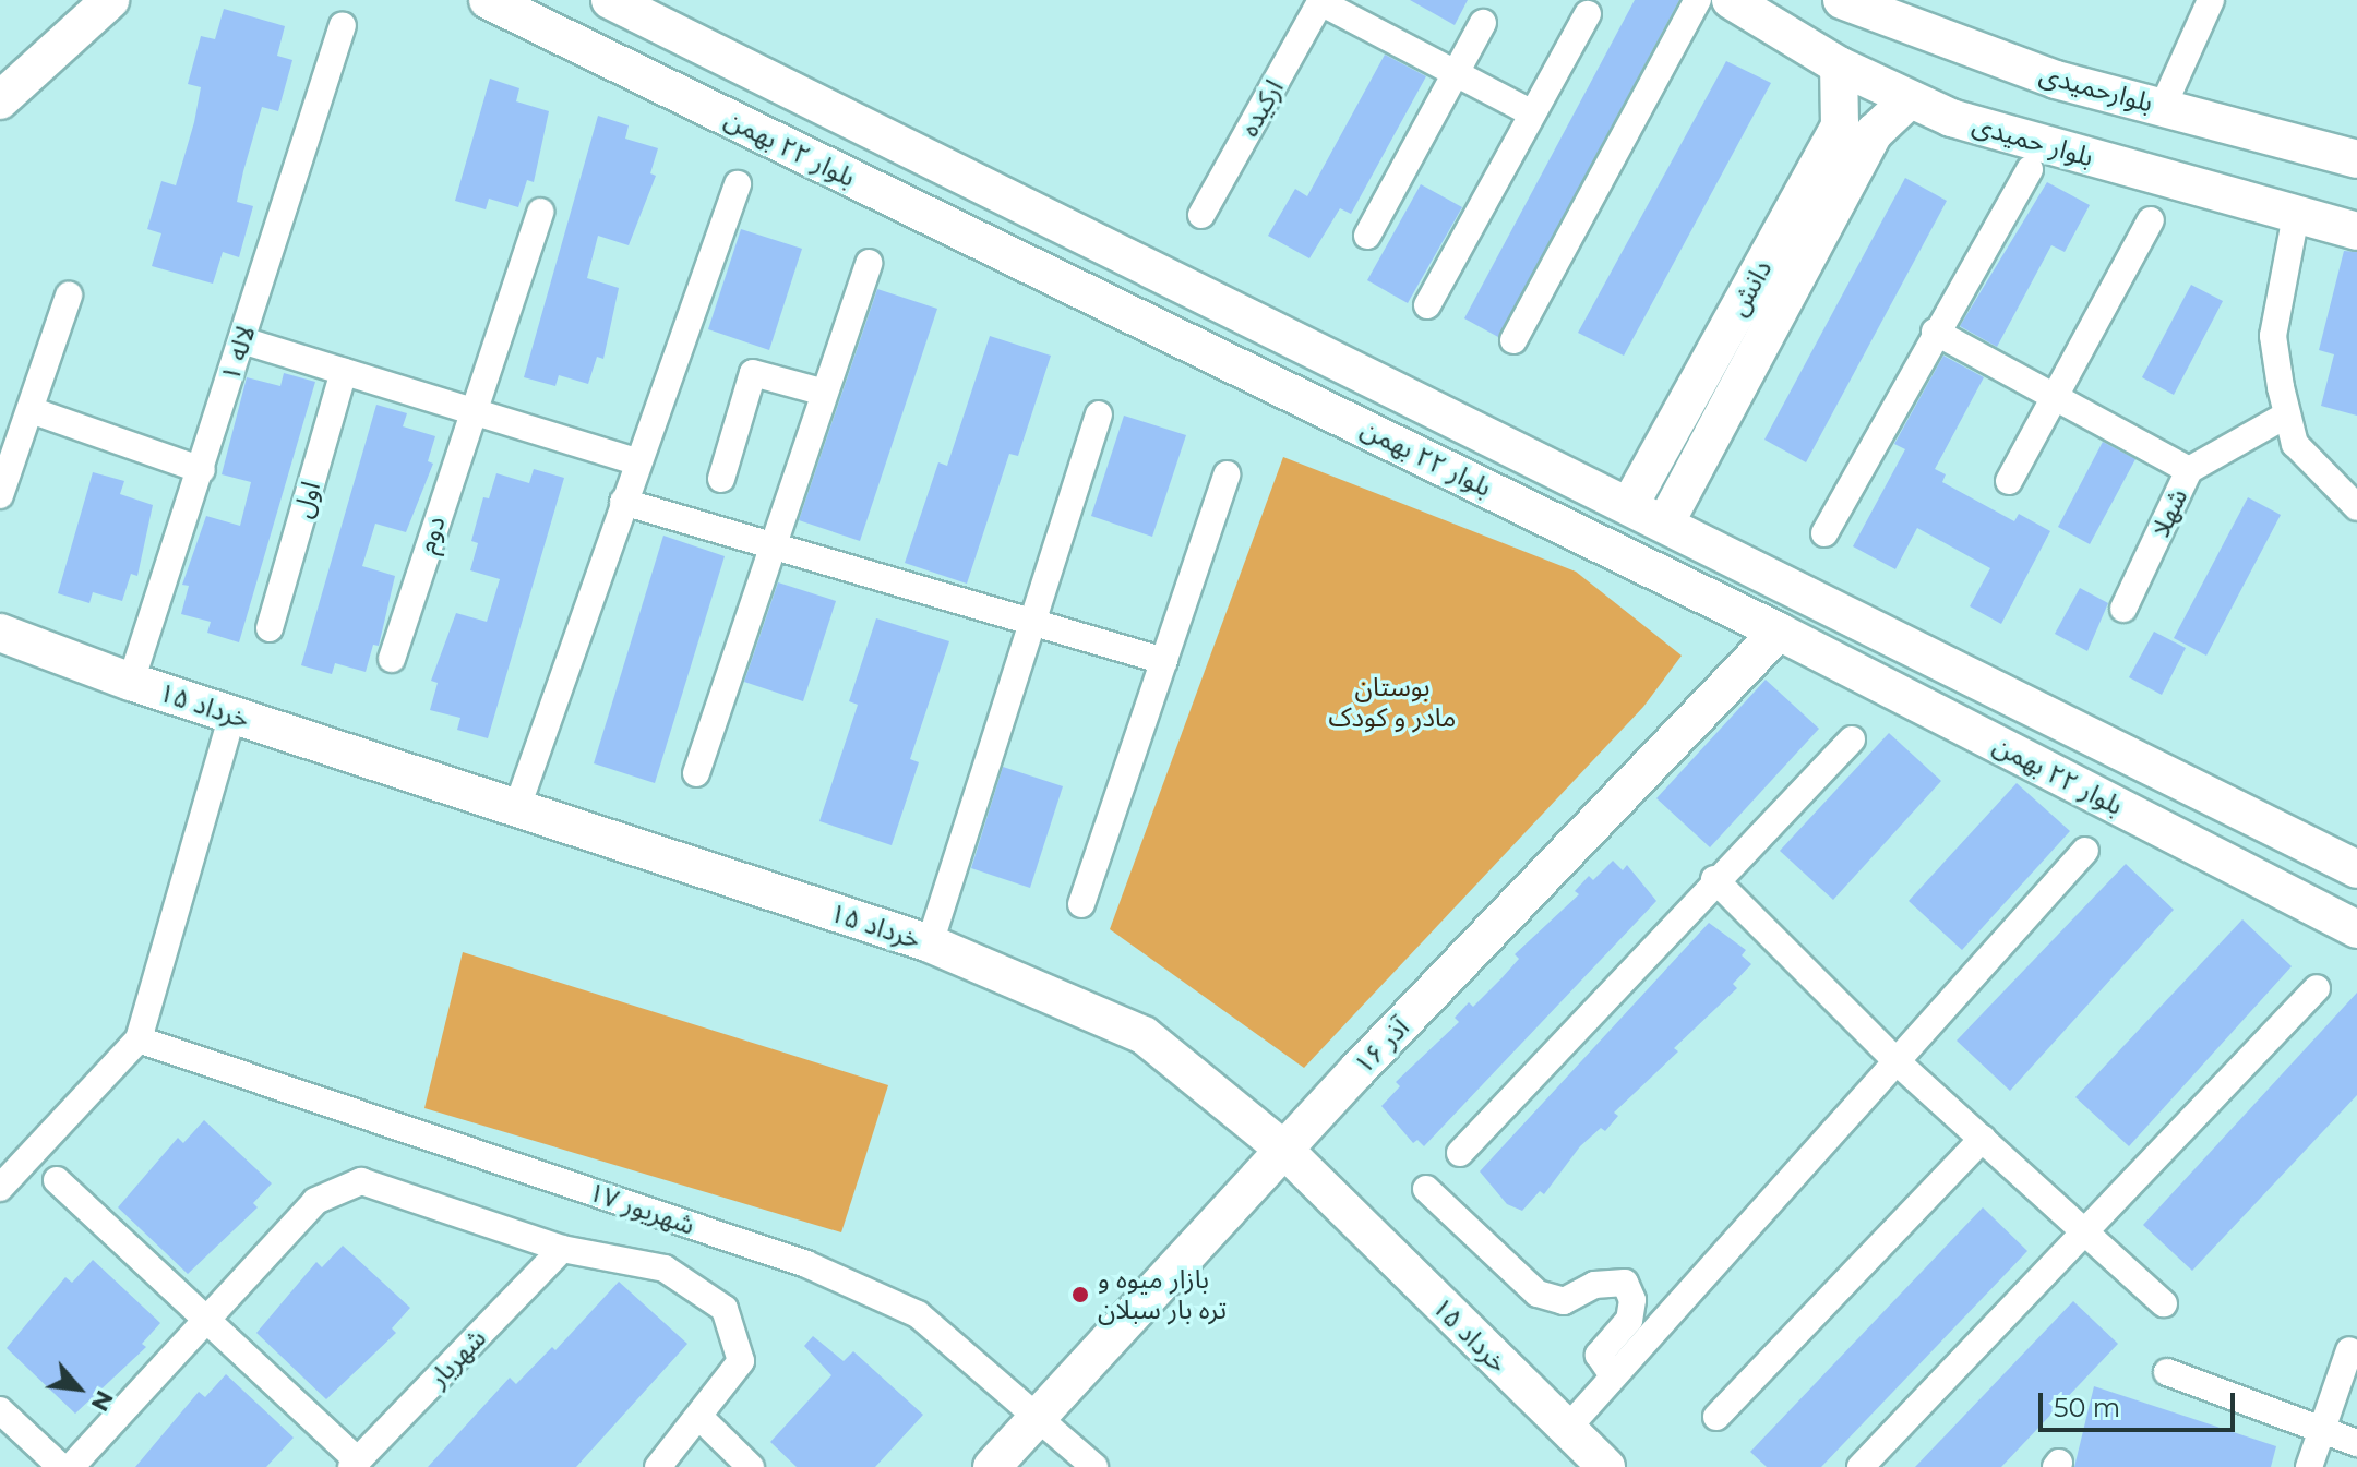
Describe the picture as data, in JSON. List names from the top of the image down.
{
  "streets": {
    "main road": [
      "بلوارحمیدی",
      "بلوار حمیدی",
      "بلوار ۲۲ بهمن",
      "دانش",
      "۱۵ خرداد",
      "۱۶ آذر"
    ],
    "street": [
      "ارکیده",
      "لاله ۱",
      "اول",
      "شهلا",
      "دوم",
      "۱۷ شهریور",
      "شهریار"
    ]
  },
  "crossings": [
    ["بلوار حمیدی", "دانش"],
    ["بلوار ۲۲ بهمن", "دانش"],
    ["بلوار ۲۲ بهمن", "۱۶ آذر"],
    ["لاله ۱", "۱۵ خرداد"],
    ["۱۵ خرداد", "۱۶ آذر"],
    ["۱۶ آذر", "۱۷ شهریور"]
  ],
  "parks": ["بوستان مادر و کودک"],
  "places": ["بازار میوه و تره بار سبلان"],
  "scale_bar": "50 m",
  "north": "bottom right"
}
